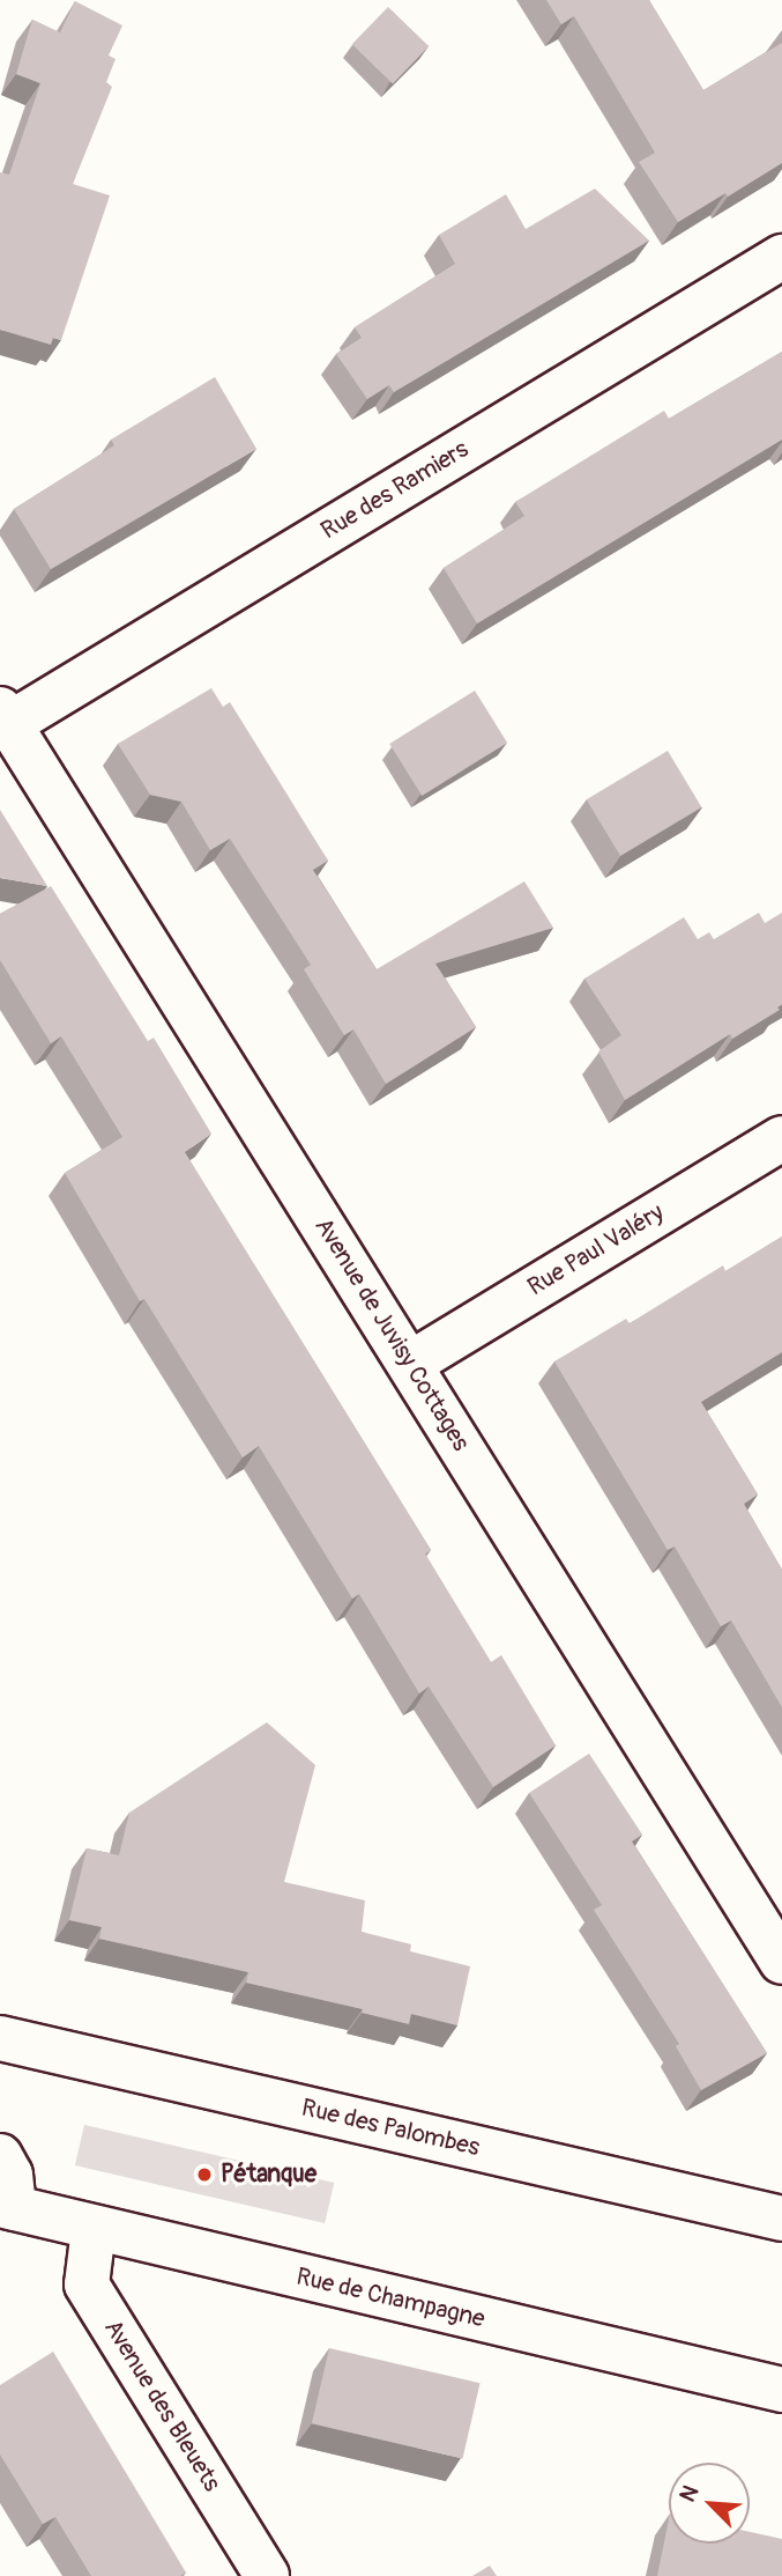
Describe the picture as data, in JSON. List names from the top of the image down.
{
  "streets": {
    "street": [
      "Rue des Ramiers",
      "Rue Paul Valéry",
      "Avenue de Juvisy Cottages",
      "Rue des Palombes",
      "Rue de Champagne",
      "Avenue des Bleuets"
    ]
  },
  "crossings": [
    ["Rue des Ramiers", "Avenue de Juvisy Cottages"],
    ["Rue Paul Valéry", "Avenue de Juvisy Cottages"],
    ["Rue de Champagne", "Avenue des Bleuets"]
  ],
  "places": ["Pétanque"],
  "north": "top left"
}
